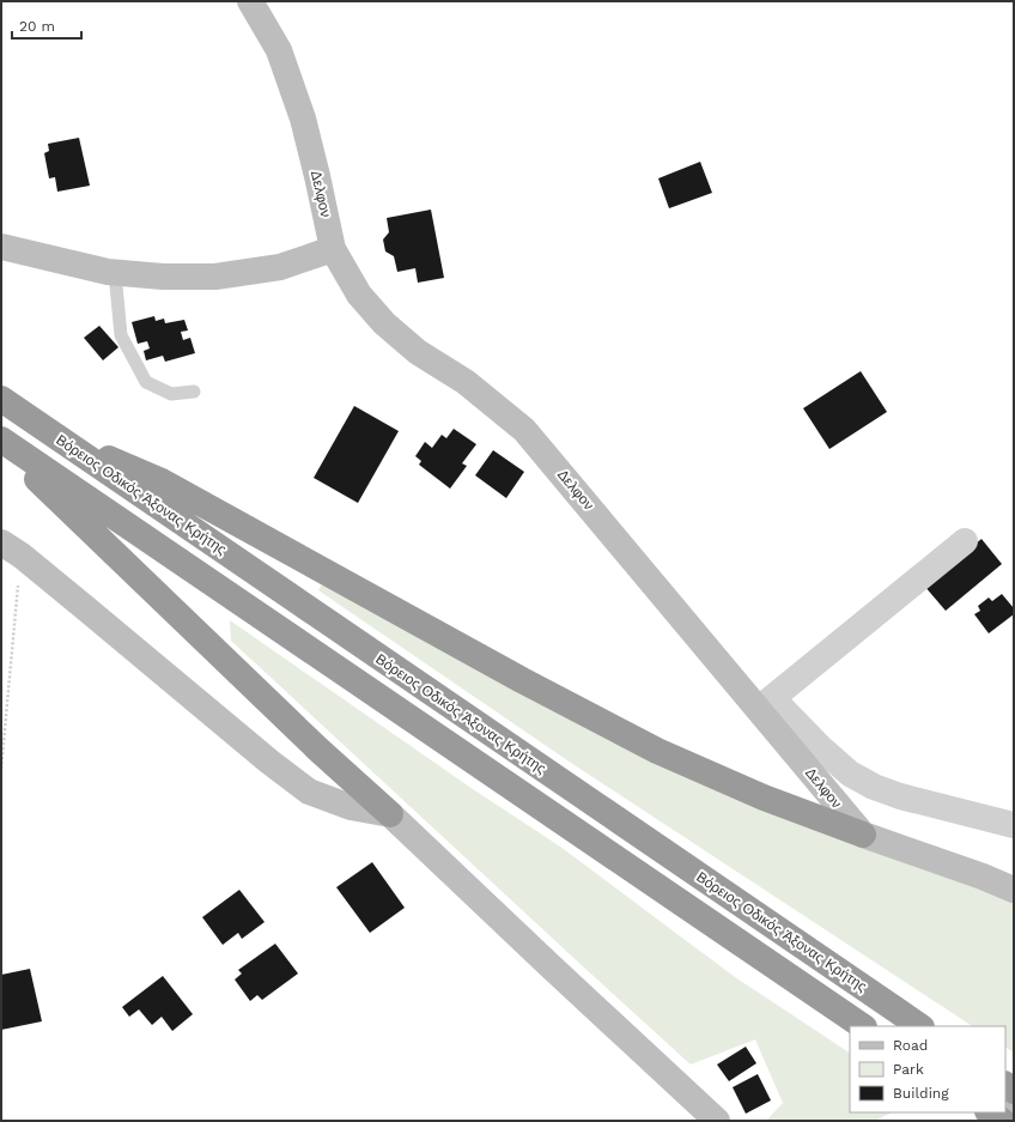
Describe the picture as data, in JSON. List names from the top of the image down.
{
  "streets": {
    "highway": ["Βόρειος Οδικός Άξονας Κρήτης"],
    "main road": ["Δελφον"]
  },
  "legend": ["Road", "Park", "Building"],
  "scale_bar": "20 m"
}
